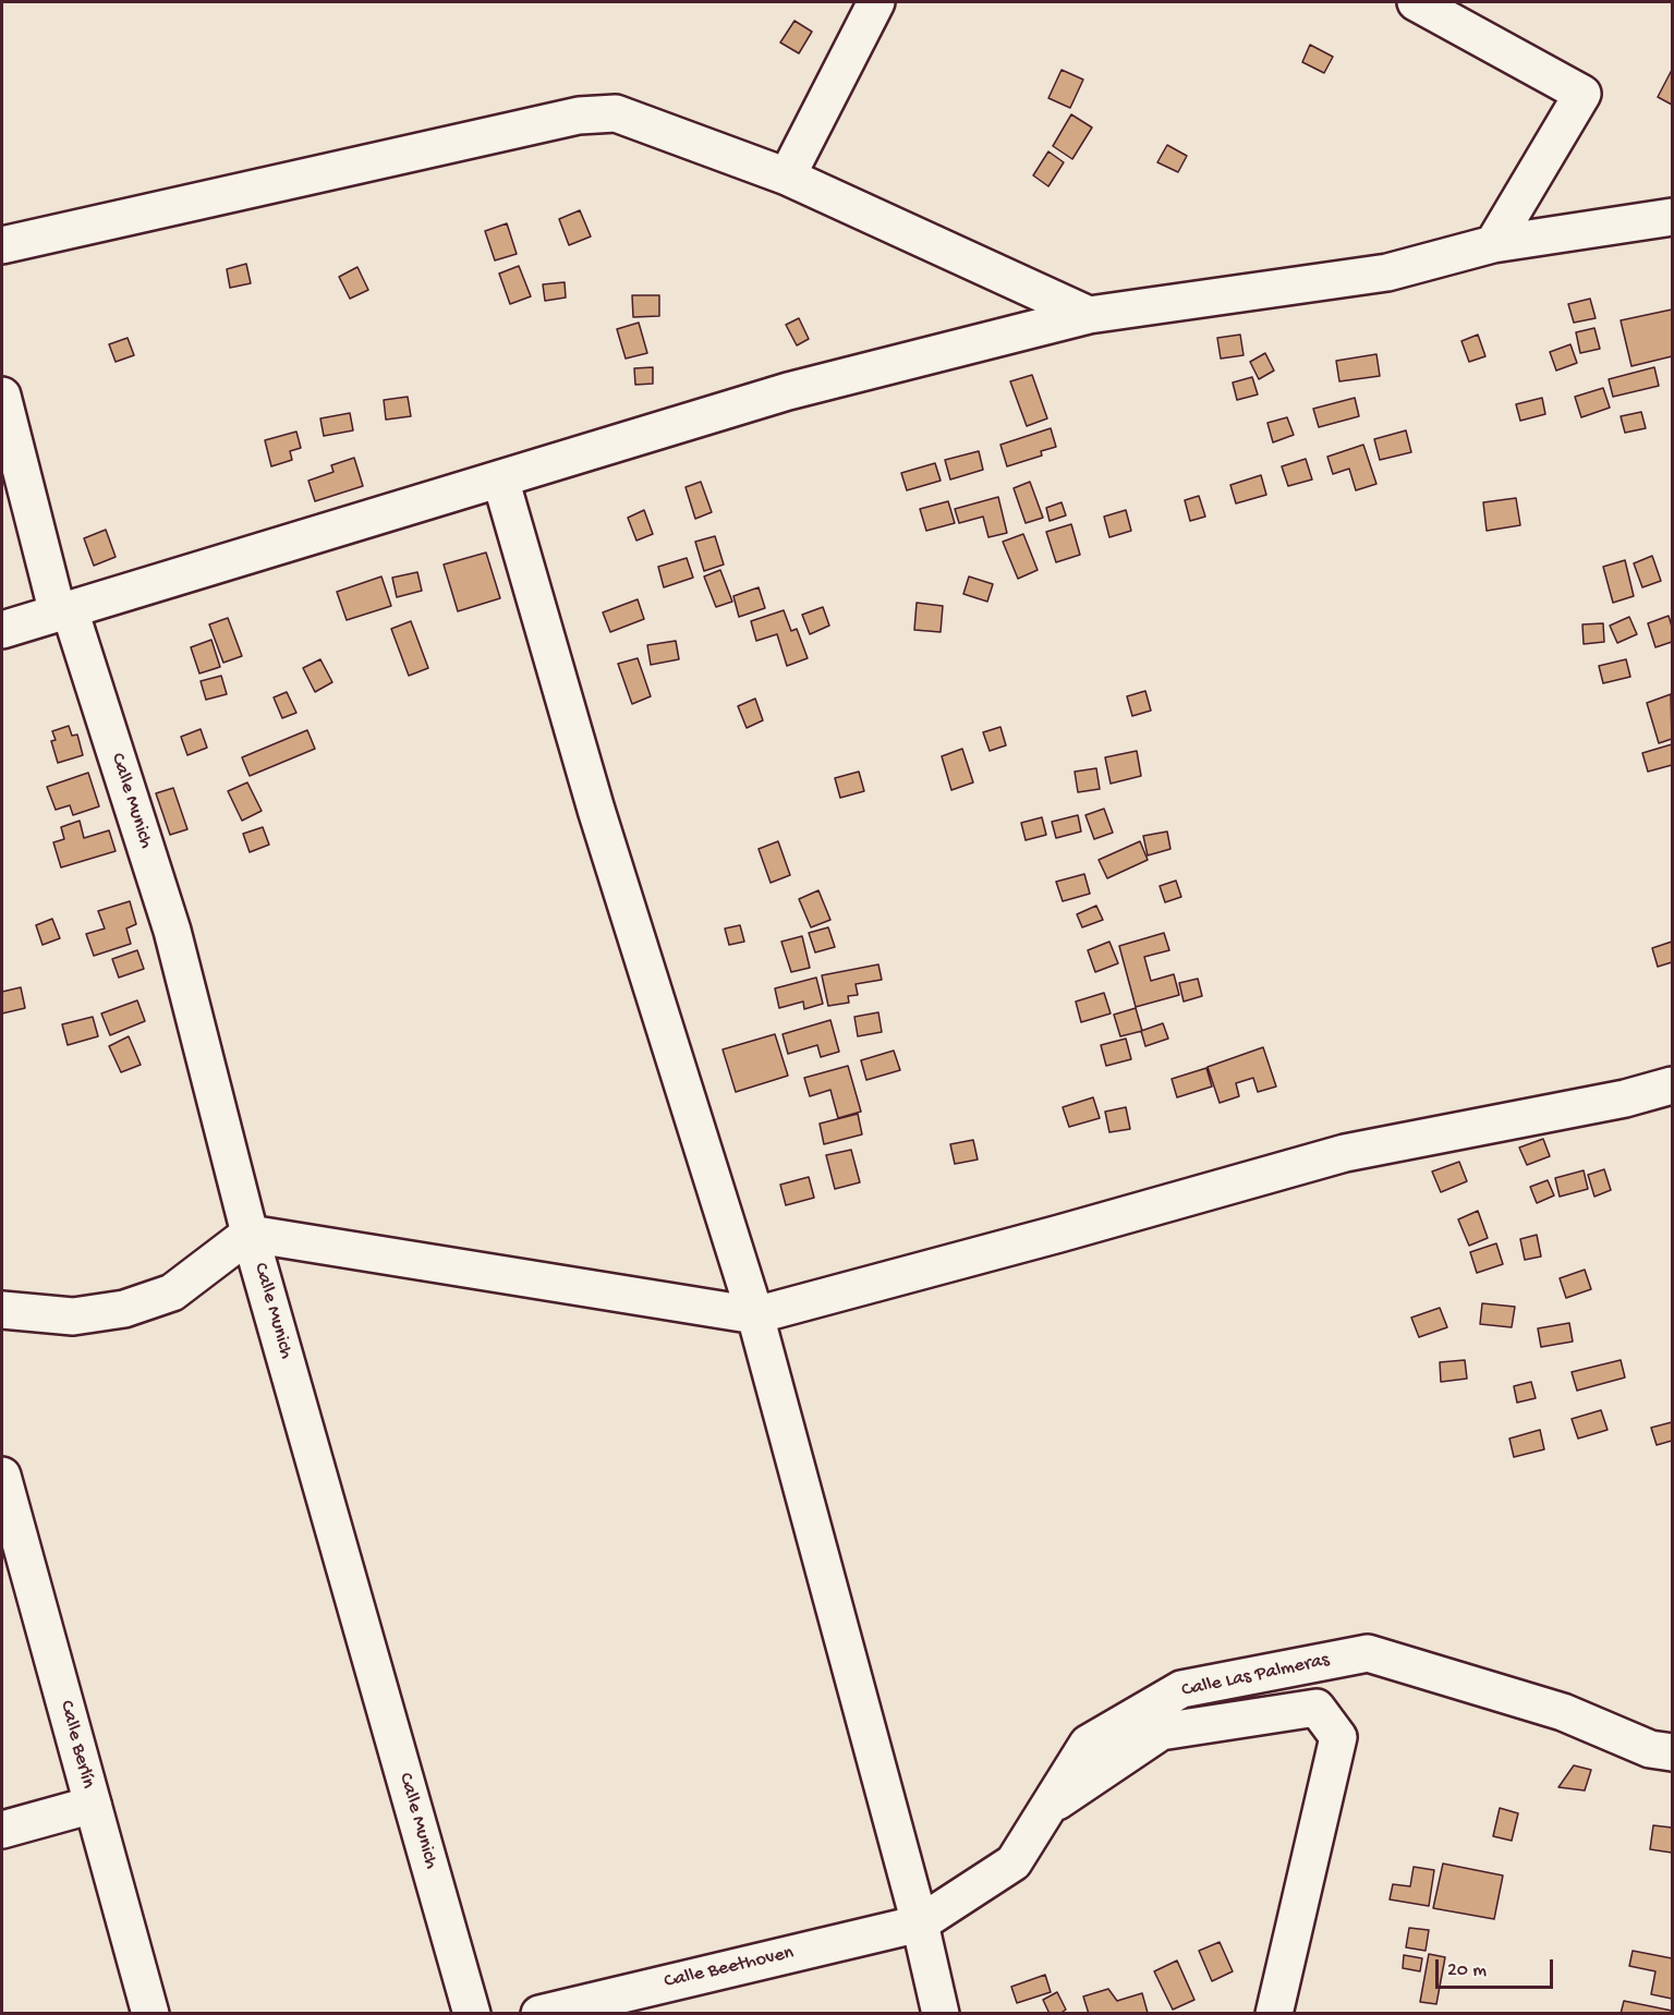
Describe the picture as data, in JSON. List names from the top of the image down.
{
  "streets": {
    "street": [
      "Calle Munich",
      "Calle Las Palmeras",
      "Calle Berlín",
      "Calle Beethoven"
    ]
  },
  "crossings": [
    ["Calle Las Palmeras", "Calle Beethoven"]
  ],
  "scale_bar": "20 m"
}
